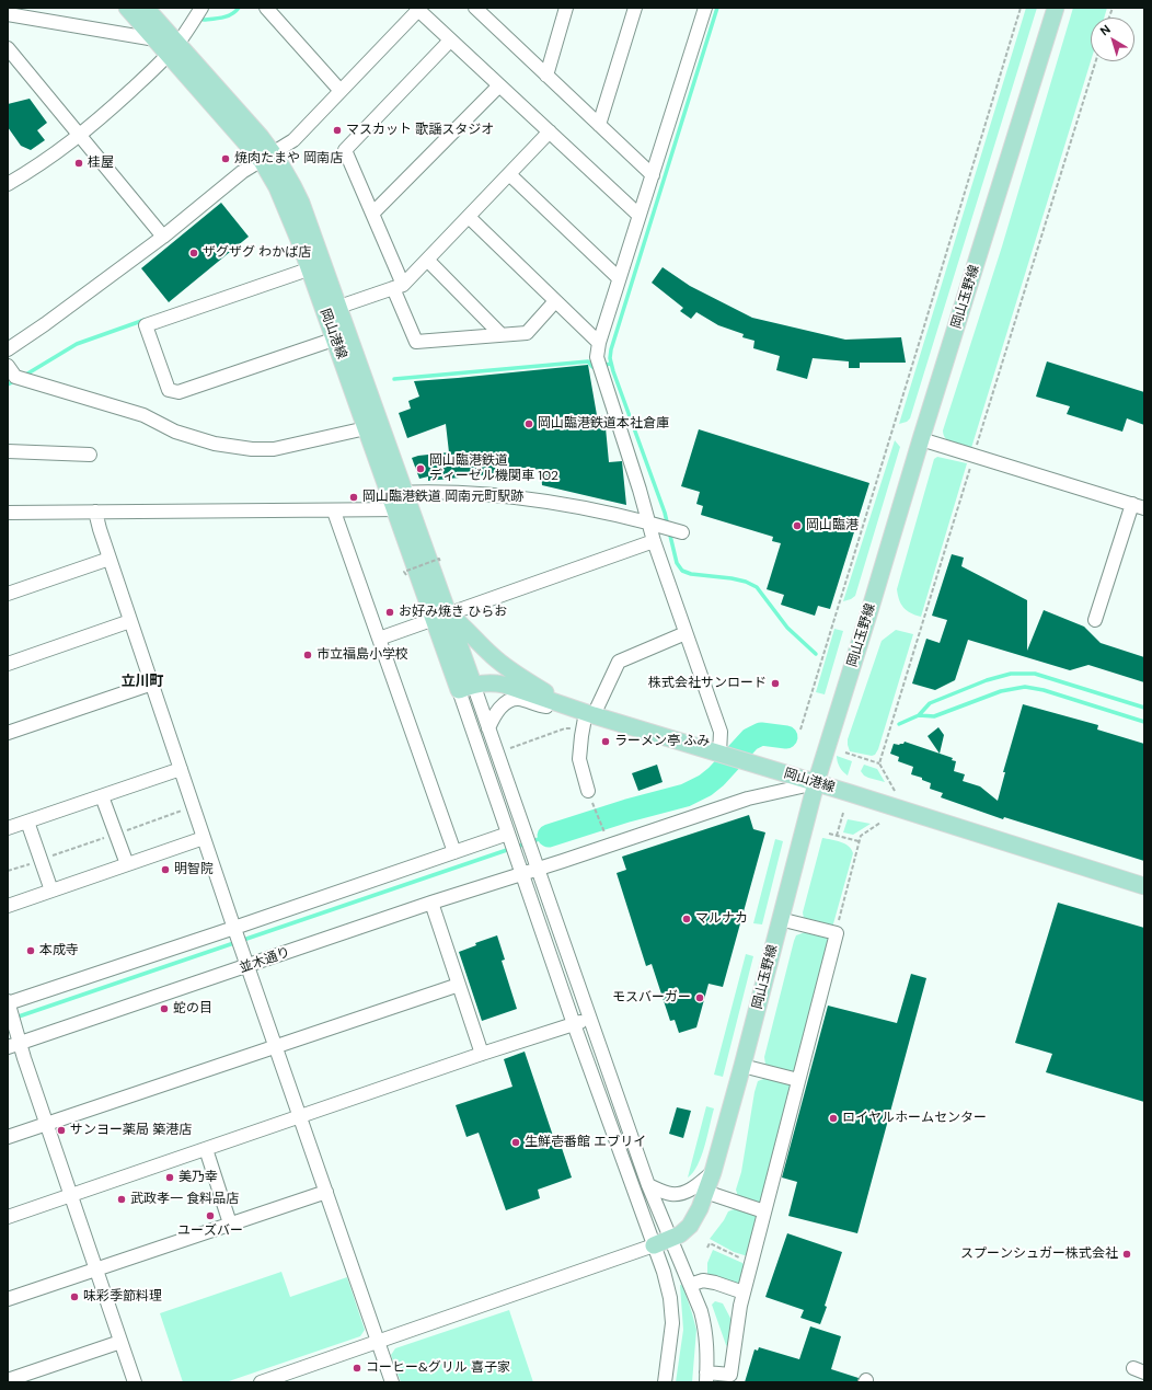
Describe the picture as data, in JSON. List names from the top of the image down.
{
  "streets": {
    "main road": ["岡山玉野線", "岡山港線"],
    "street": ["並木通り"]
  },
  "crossings": [
    ["岡山玉野線", "岡山港線"],
    ["岡山玉野線", "並木通り"],
    ["岡山港線", "並木通り"]
  ],
  "districts": ["立川町"],
  "places": [
    "マスカット 歌謡スタジオ",
    "焼肉たまや 岡南店",
    "桂屋",
    "ザグザグ わかば店",
    "岡山臨港鉄道本社倉庫",
    "岡山臨港鉄道 ディーゼル機関車 102",
    "岡山臨港鉄道 岡南元町駅跡",
    "岡山臨港",
    "お好み焼き ひらお",
    "市立福島小学校",
    "株式会社サンロード",
    "ラーメン亭 ふみ",
    "明智院",
    "マルナカ",
    "本成寺",
    "モスバーガー",
    "蛇の目",
    "ロイヤルホームセンター",
    "サンヨー薬局 築港店",
    "生鮮壱番館 エブリイ",
    "美乃幸",
    "武政孝一 食料品店",
    "ユーズバー",
    "スプーンシュガー株式会社",
    "味彩季節料理",
    "コーヒー&グリル 喜子家"
  ],
  "north": "top left"
}
